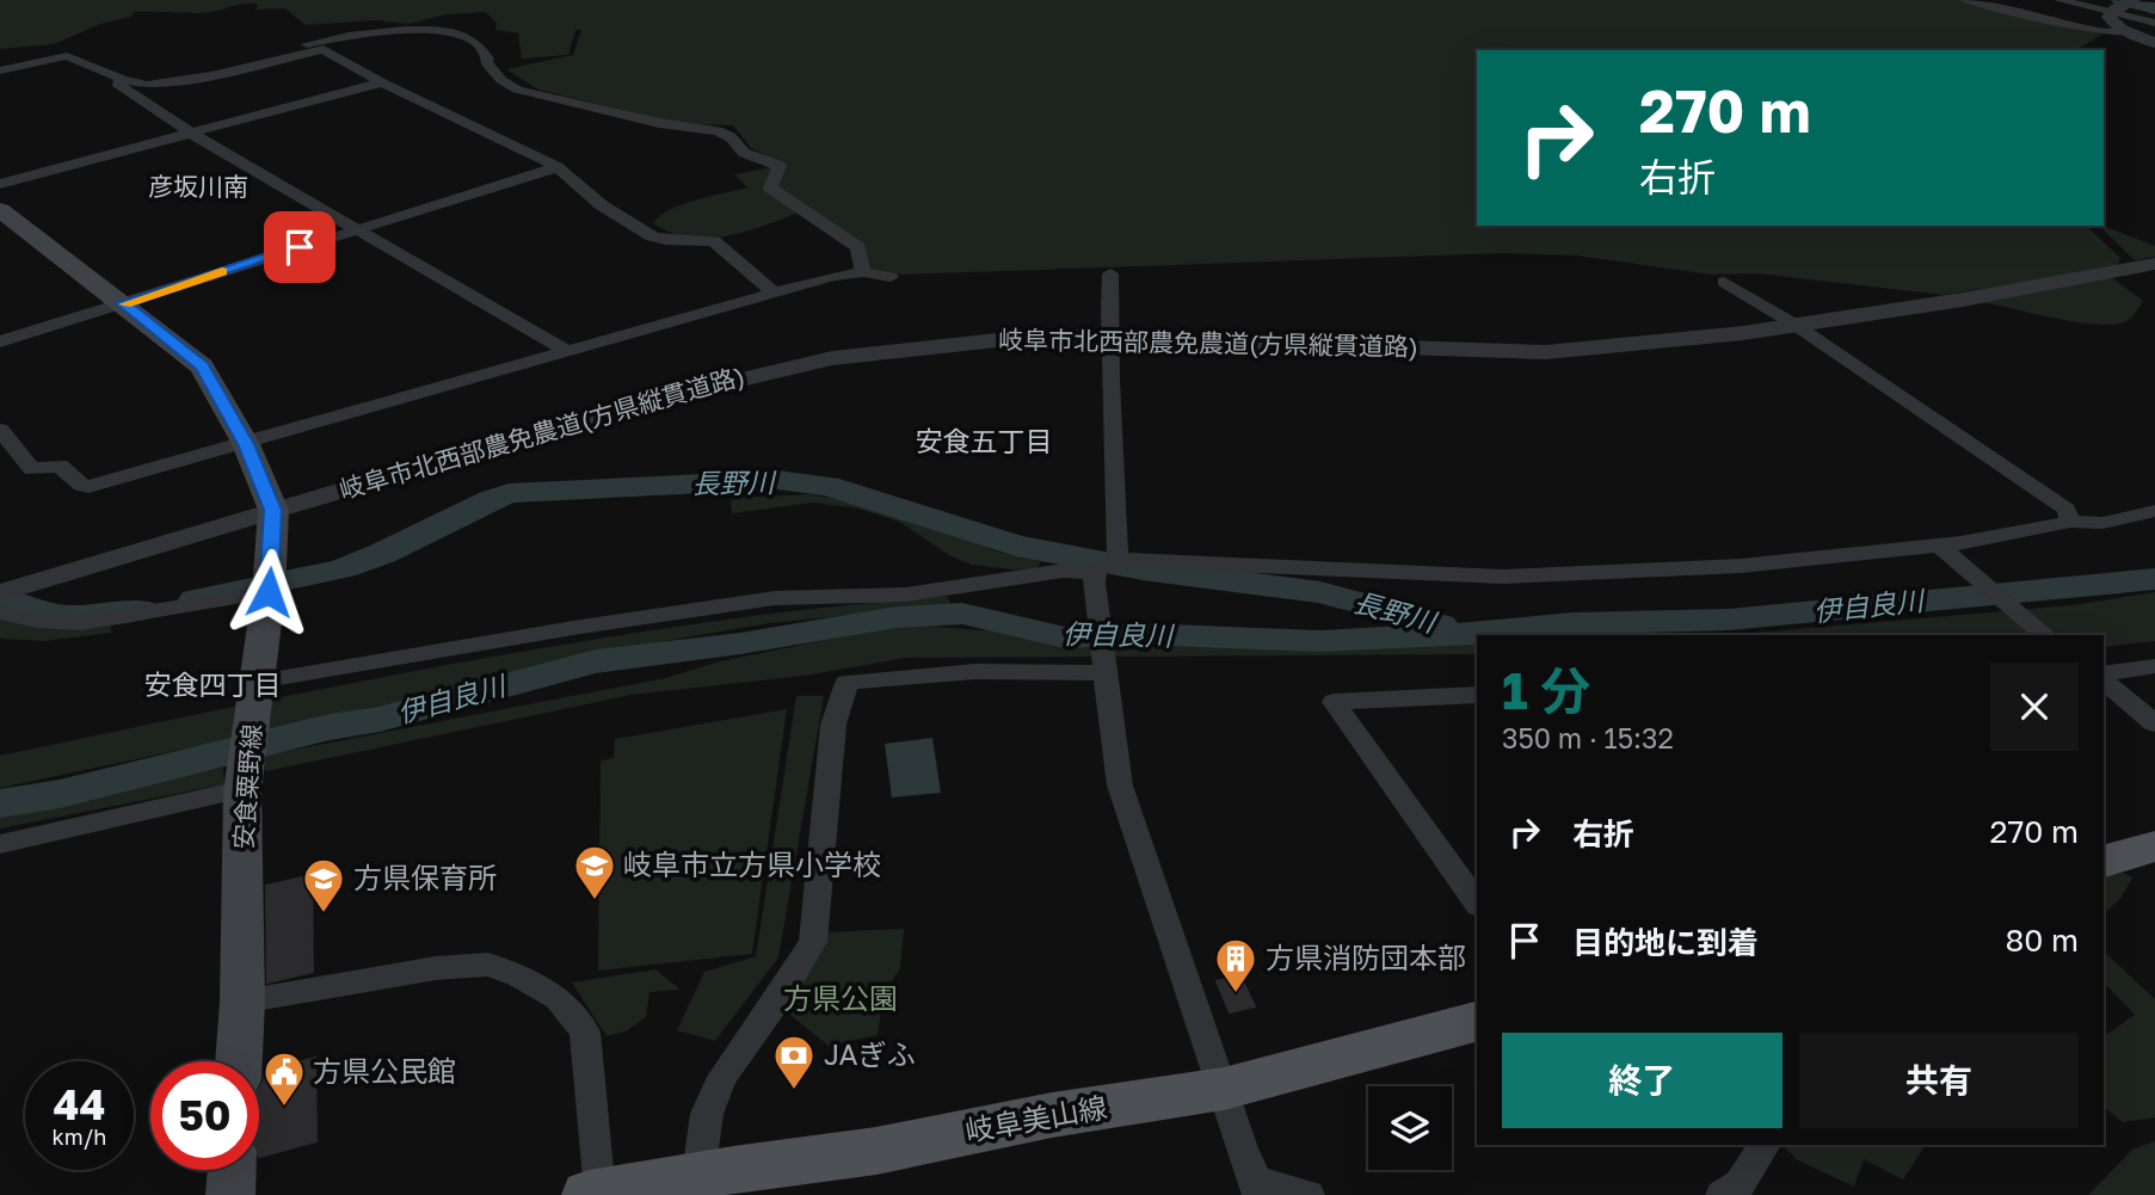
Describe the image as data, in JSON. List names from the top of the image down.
{
  "streets": {
    "main road": ["安食粟野線", "岐阜美山線"],
    "street": ["岐阜市北西部農免農道(方県縦貫道路)"]
  },
  "crossings": [
    ["岐阜市北西部農免農道(方県縦貫道路)", "安食粟野線"]
  ],
  "districts": ["彦坂川南", "安食五丁目", "安食四丁目"],
  "water": ["長野川", "伊自良川"],
  "parks": ["方県公園"],
  "places": {
    "school or university": ["岐阜市立方県小学校", "方県保育所"],
    "building": ["方県消防団本部"],
    "bank": ["JAぎふ"],
    "public building": ["方県公民館"]
  },
  "page": {
    "turn": ["270 m", "右折"],
    "heading": ["1 分", "350 m · 15:32"],
    "list": [
      {
        "name": "右折",
        "value": "270 m"
      },
      {
        "name": "目的地に到着",
        "value": "80 m"
      }
    ],
    "buttons": ["終了", "共有"],
    "speed": "44 km/h",
    "limit": "50"
  }
}
